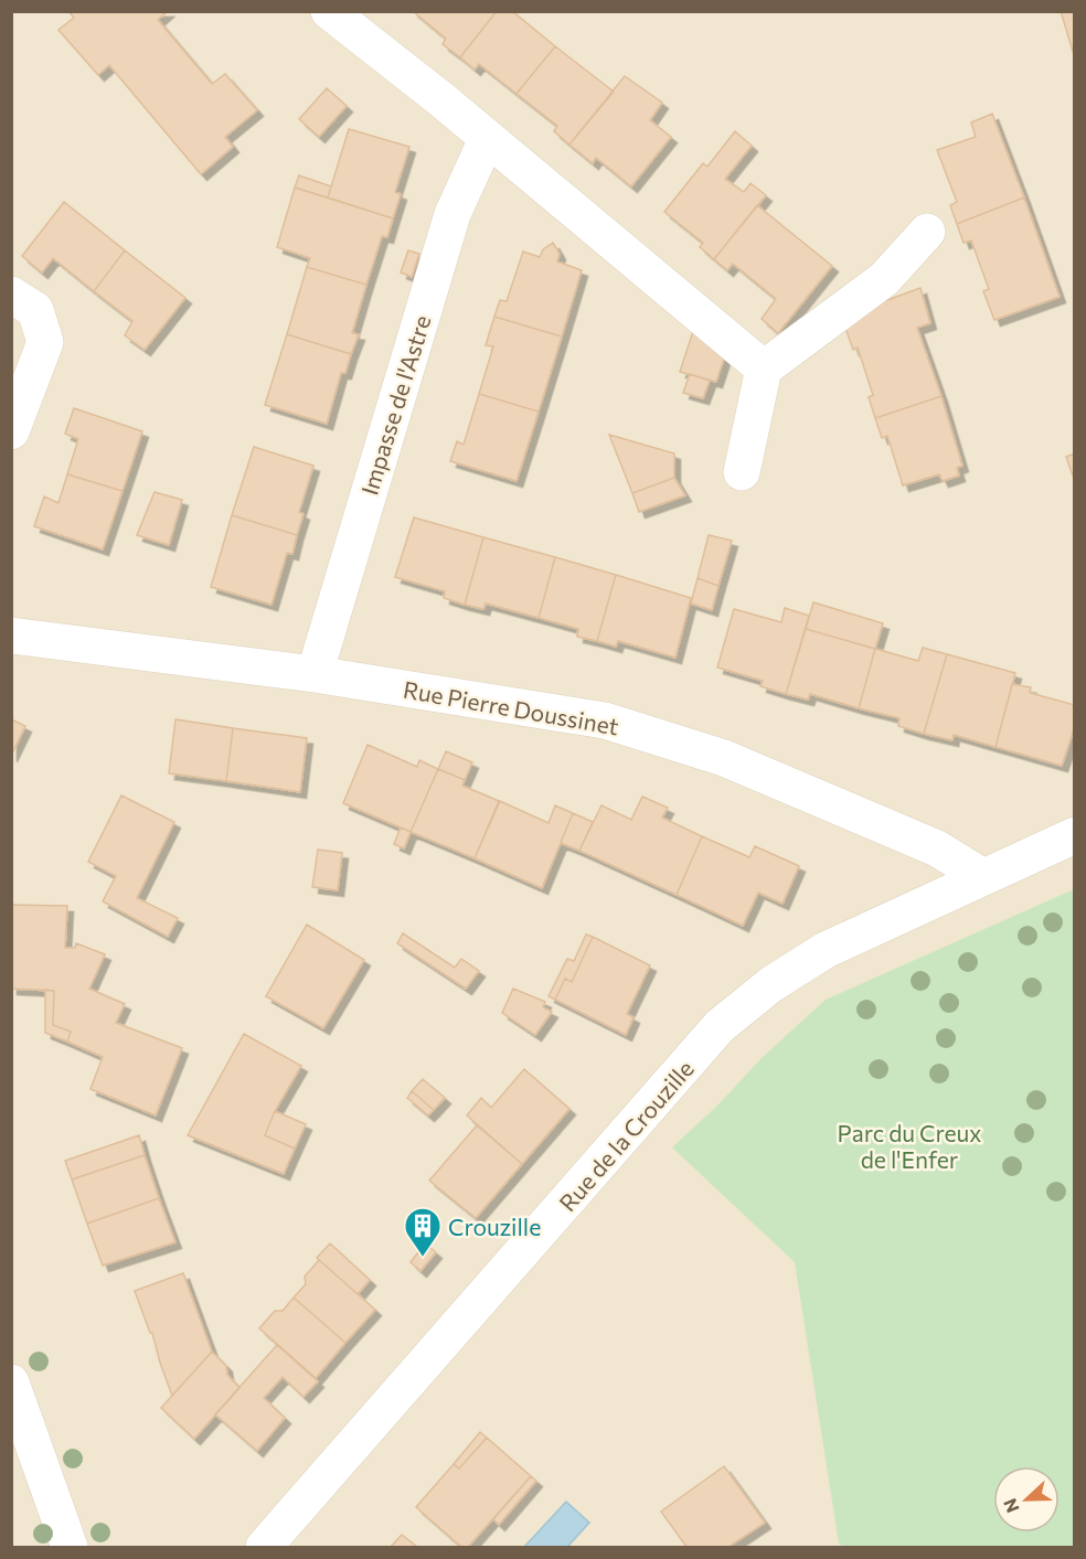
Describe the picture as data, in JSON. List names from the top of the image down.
{
  "streets": {
    "street": ["Impasse de l'Astre", "Rue Pierre Doussinet", "Rue de la Crouzille"]
  },
  "crossings": [
    ["Impasse de l'Astre", "Rue Pierre Doussinet"],
    ["Rue Pierre Doussinet", "Rue de la Crouzille"]
  ],
  "parks": ["Parc du Creux de l'Enfer"],
  "places": {
    "building": ["Crouzille"]
  },
  "north": "left"
}
